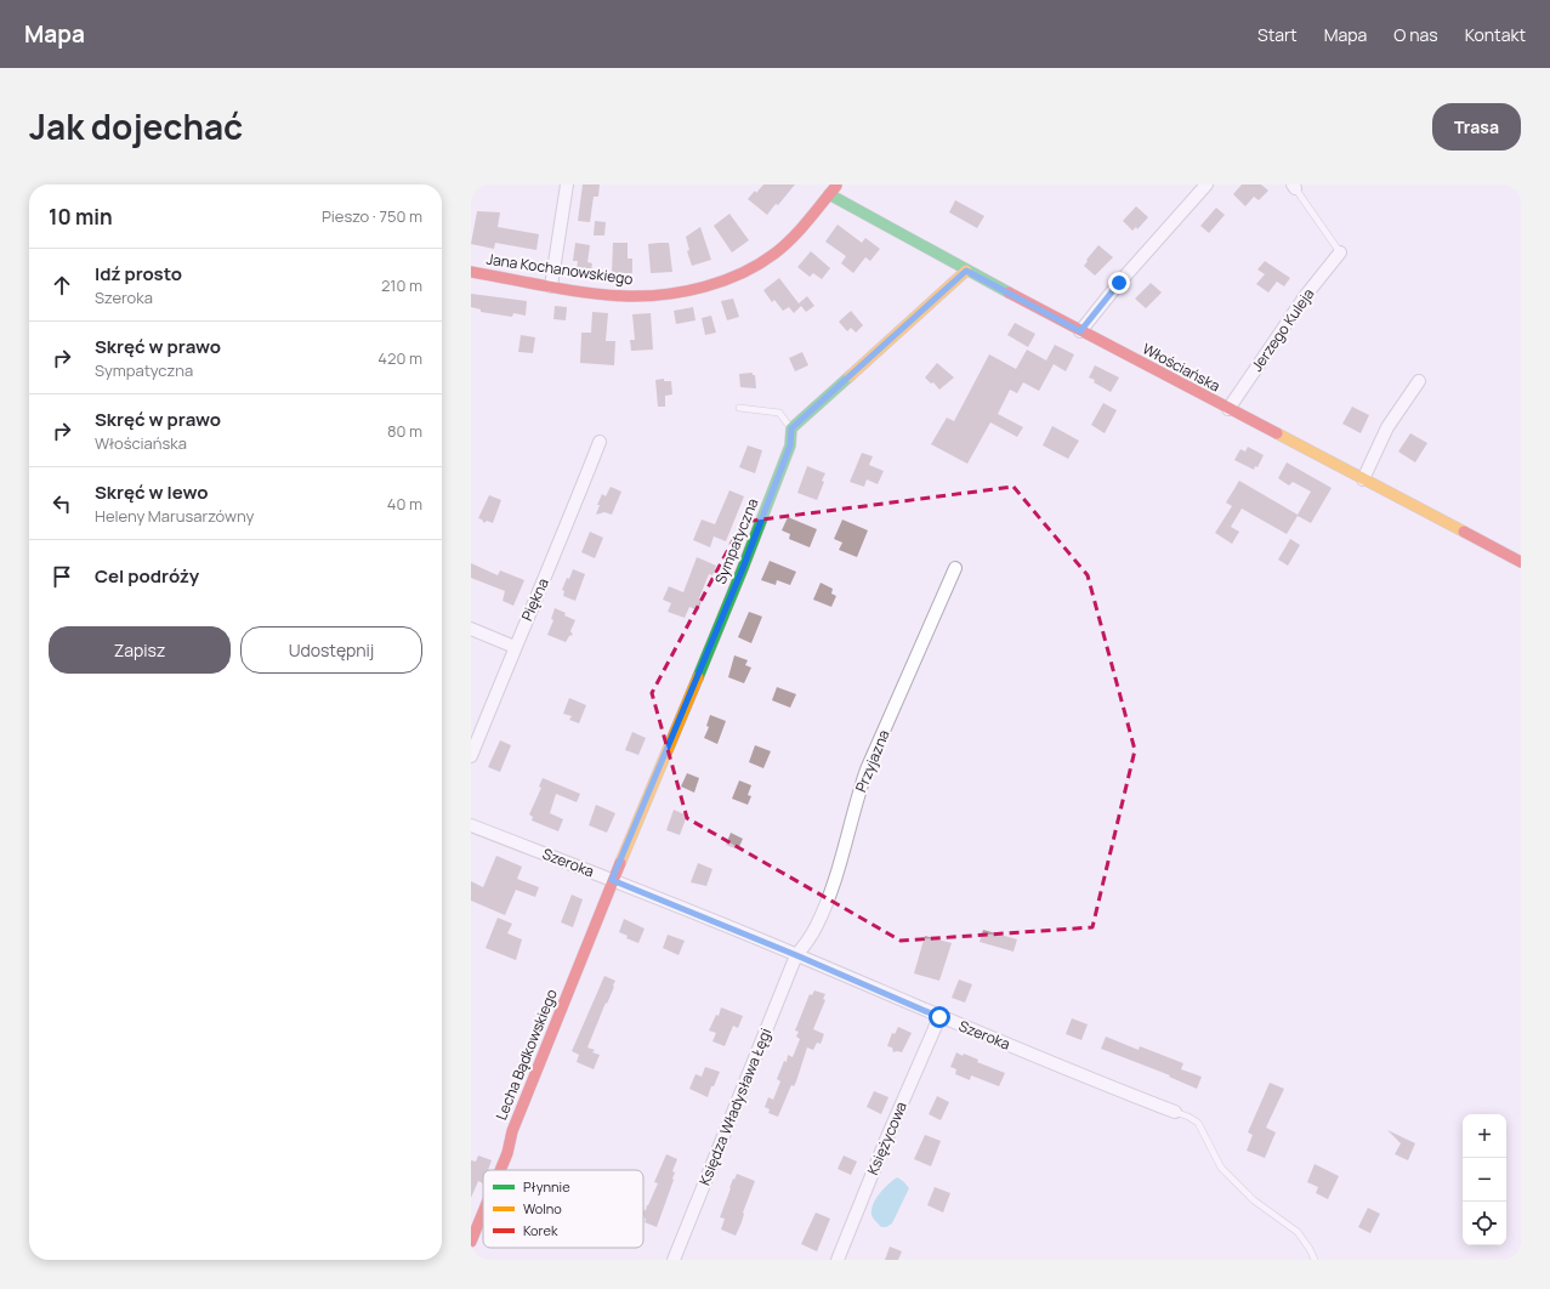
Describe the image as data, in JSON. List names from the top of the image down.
{
  "streets": {
    "street": [
      "Jana Kochanowskiego",
      "Jerzego Kuleja",
      "Włościańska",
      "Sympatyczna",
      "Piękna",
      "Przyjazna",
      "Szeroka",
      "Lecha Bądkowskiego",
      "Księdza Władysława Łęgi",
      "Księżycowa"
    ]
  },
  "crossings": [
    ["Jana Kochanowskiego", "Włościańska"],
    ["Jerzego Kuleja", "Włościańska"],
    ["Sympatyczna", "Szeroka"],
    ["Sympatyczna", "Lecha Bądkowskiego"],
    ["Przyjazna", "Szeroka"],
    ["Przyjazna", "Księdza Władysława Łęgi"],
    ["Szeroka", "Lecha Bądkowskiego"],
    ["Szeroka", "Księdza Władysława Łęgi"],
    ["Szeroka", "Księżycowa"]
  ],
  "legend": ["Płynnie", "Wolno", "Korek"],
  "page": {
    "header": "Mapa",
    "nav": [
      "Start",
      "Mapa",
      "O nas",
      "Kontakt"
    ],
    "title": "Jak dojechać",
    "buttons": [
      "Trasa",
      ["Zapisz", "Udostępnij"]
    ],
    "heading": ["10 min", "Pieszo · 750 m"],
    "list": [
      ["Idź prosto", "Szeroka", "210 m"],
      ["Skręć w prawo", "Sympatyczna", "420 m"],
      ["Skręć w prawo", "Włościańska", "80 m"],
      ["Skręć w lewo", "Heleny Marusarzówny", "40 m"],
      "Cel podróży"
    ],
    "map_buttons": ["+", "−"]
  }
}
